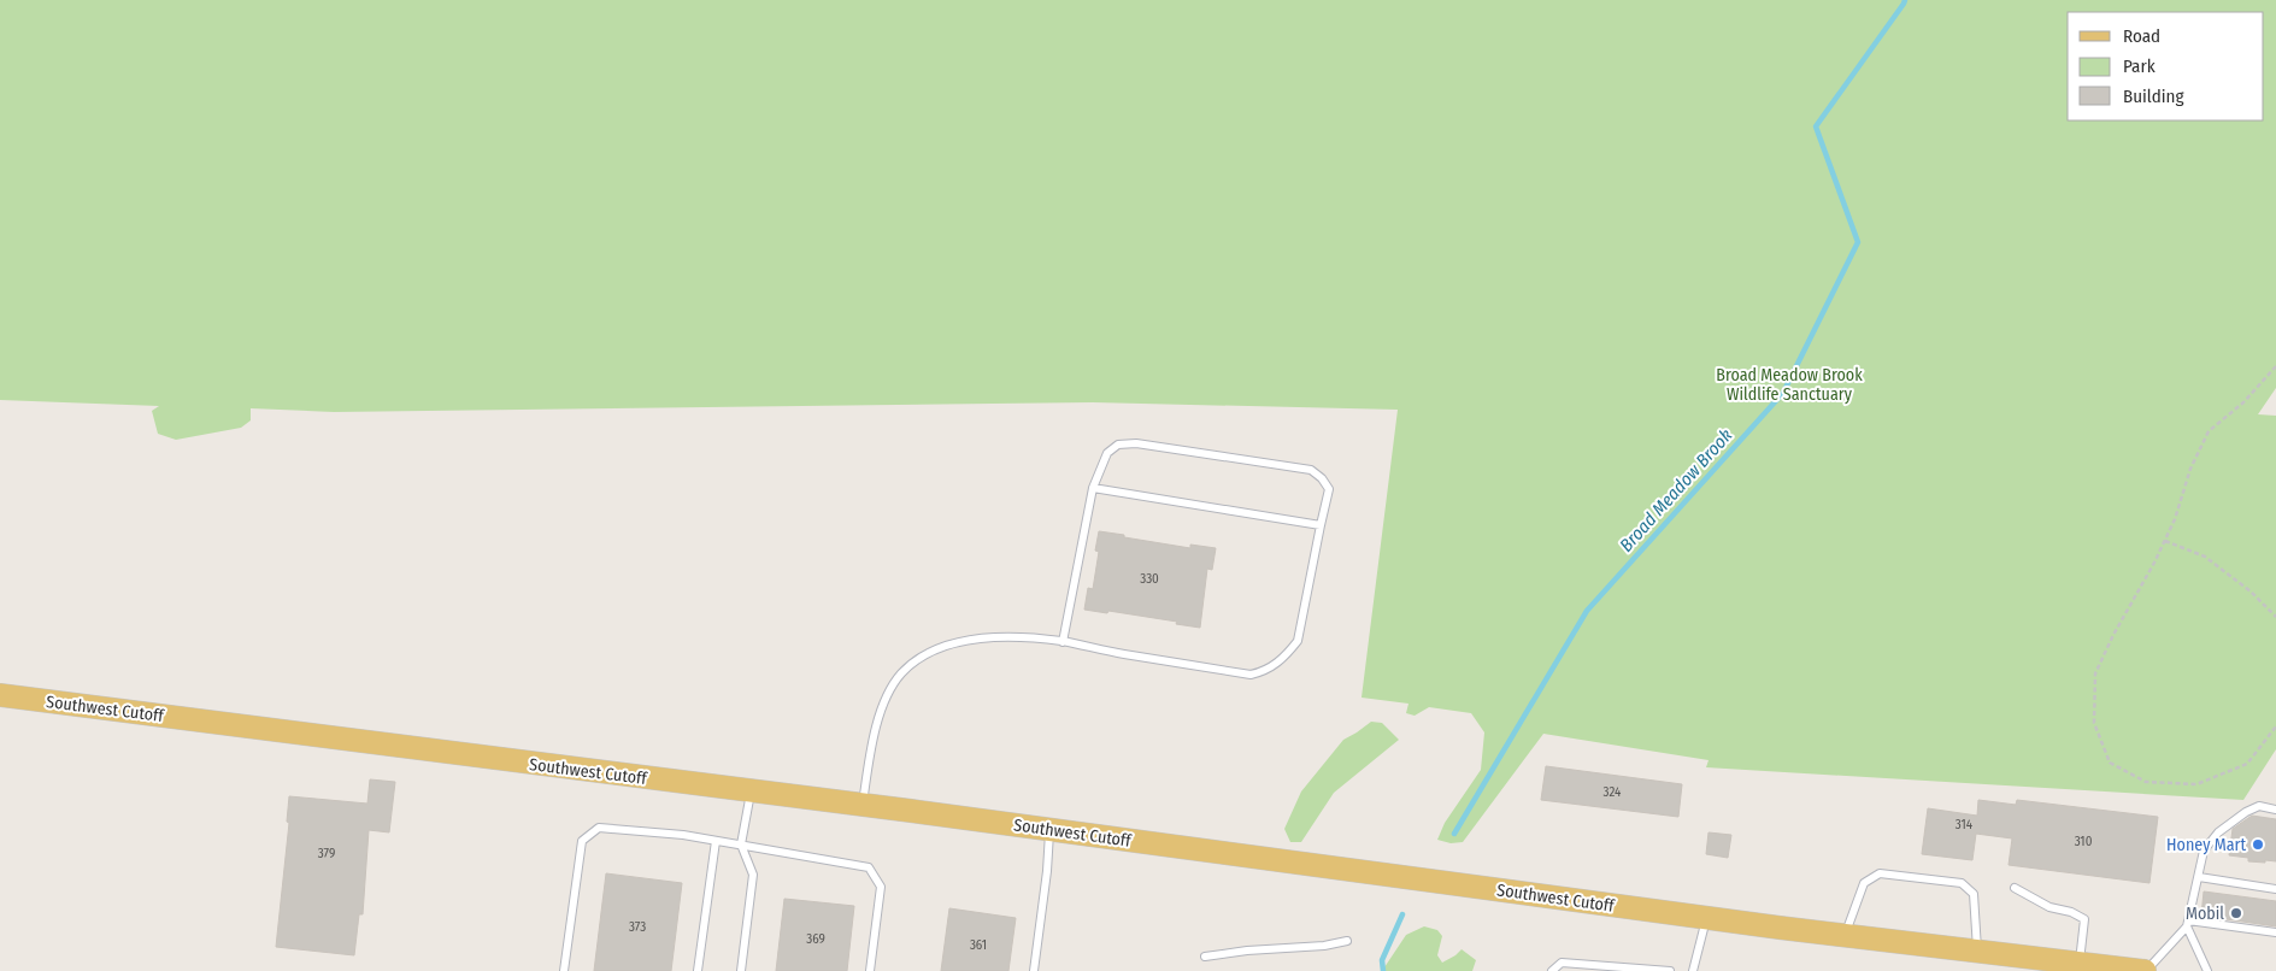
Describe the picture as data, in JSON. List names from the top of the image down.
{
  "streets": {
    "main road": ["Southwest Cutoff"]
  },
  "water": ["Broad Meadow Brook"],
  "parks": ["Broad Meadow Brook Wildlife Sanctuary"],
  "places": ["Honey Mart", "Mobil"],
  "house_numbers": [
    "330",
    "324",
    "314",
    "310",
    "379",
    "373",
    "369",
    "361"
  ],
  "legend": ["Road", "Park", "Building"]
}
